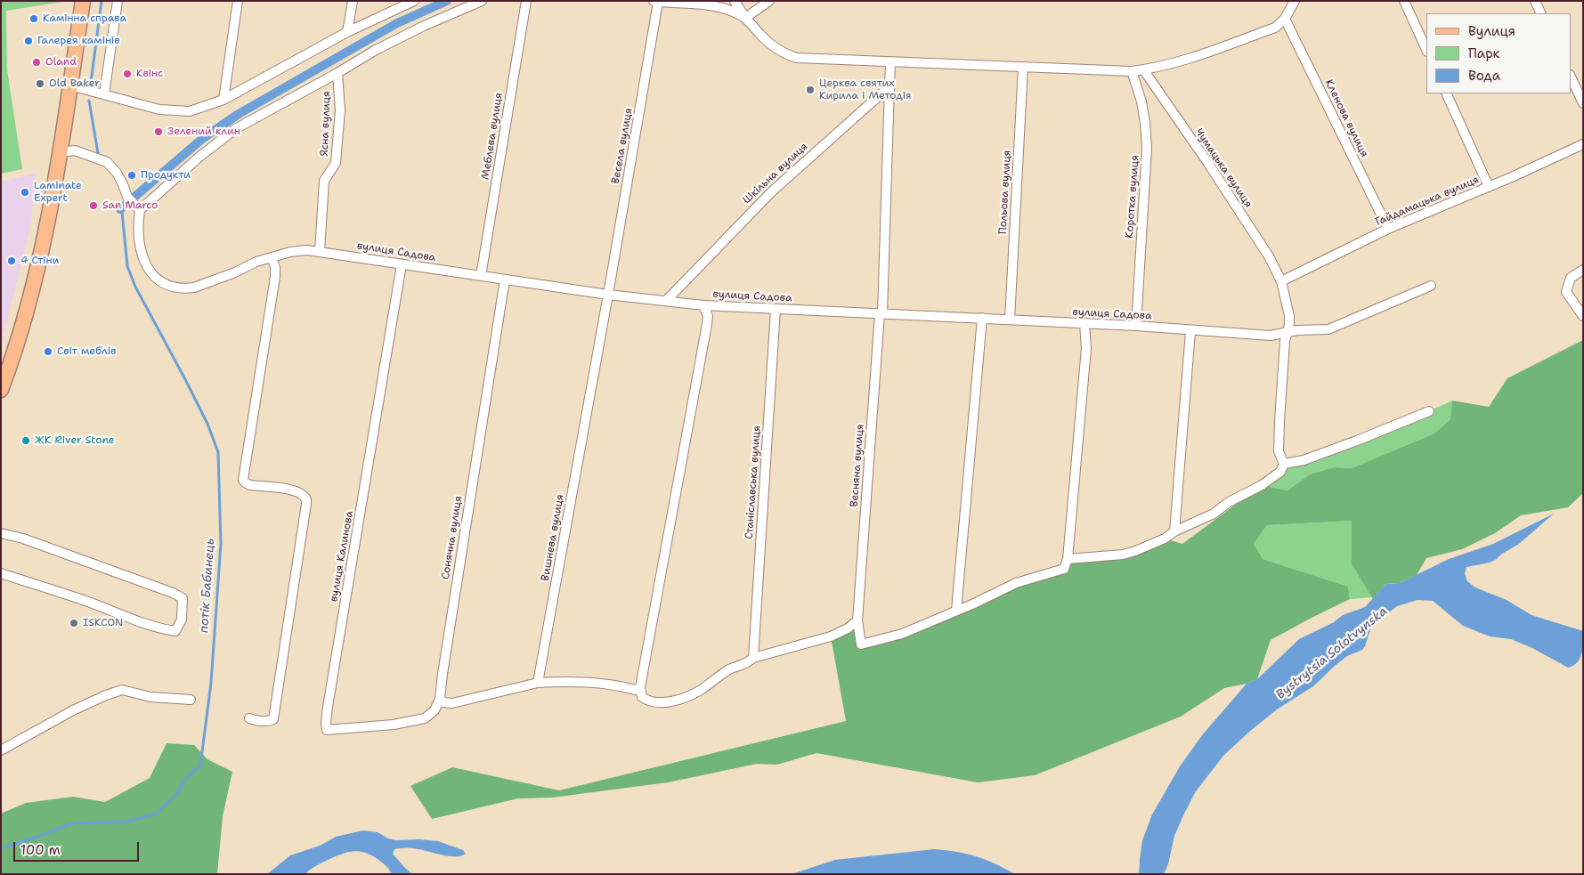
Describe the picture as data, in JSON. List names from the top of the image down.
{
  "streets": {
    "street": [
      "Кленова вулиця",
      "Ясна вулиця",
      "Меблева вулиця",
      "Весела вулиця",
      "Чумацька вулиця",
      "Шкільна вулиця",
      "Польова вулиця",
      "Коротка вулиця",
      "Гайдамацька вулиця",
      "вулиця Садова",
      "Весняна вулиця",
      "Станіславська вулиця",
      "Сонячна вулиця",
      "Вишнева вулиця",
      "вулиця Калинова"
    ]
  },
  "crossings": [
    ["Кленова вулиця", "Гайдамацька вулиця"],
    ["Ясна вулиця", "вулиця Садова"],
    ["Меблева вулиця", "вулиця Садова"],
    ["Весела вулиця", "вулиця Садова"],
    ["Весела вулиця", "Вишнева вулиця"],
    ["Чумацька вулиця", "Гайдамацька вулиця"],
    ["Чумацька вулиця", "вулиця Садова"],
    ["Шкільна вулиця", "вулиця Садова"],
    ["Шкільна вулиця", "Весняна вулиця"],
    ["Польова вулиця", "вулиця Садова"],
    ["Коротка вулиця", "вулиця Садова"],
    ["вулиця Садова", "Весняна вулиця"],
    ["вулиця Садова", "Станіславська вулиця"],
    ["вулиця Садова", "Сонячна вулиця"],
    ["вулиця Садова", "Вишнева вулиця"],
    ["вулиця Садова", "вулиця Калинова"],
    ["Сонячна вулиця", "вулиця Калинова"]
  ],
  "water": ["потік Бабинець", "Bystrytsia Solotvynska"],
  "places": [
    "Камінна справа",
    "Галерея камінів",
    "Oland",
    "Квінс",
    "Old Baker",
    "Церква святих Кирила і Методія",
    "Зелений клин",
    "Продукти",
    "Laminate Expert",
    "San Marco",
    "4 Стіни",
    "Світ меблів",
    "ЖК River Stone",
    "ISKCON"
  ],
  "legend": ["Вулиця", "Парк", "Вода"],
  "scale_bar": "100 m"
}
